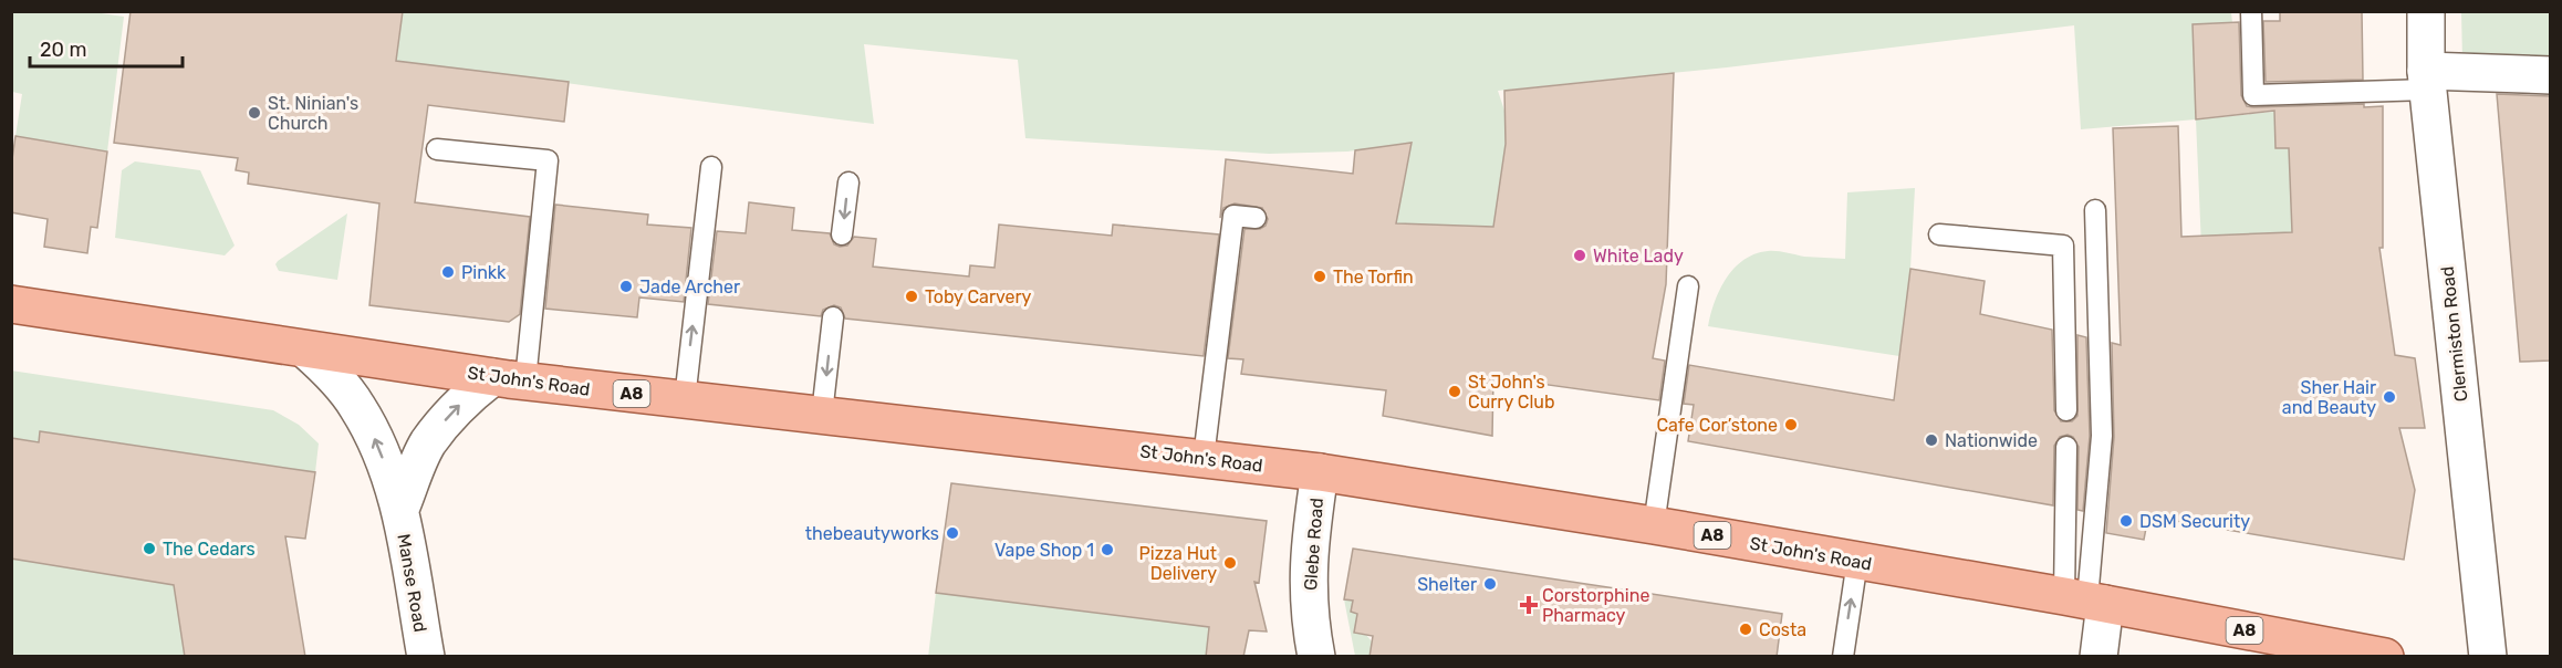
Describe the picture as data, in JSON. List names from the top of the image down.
{
  "streets": {
    "main road": ["St John's Road", "A8"],
    "street": ["Clermiston Road", "Glebe Road", "Manse Road"]
  },
  "crossings": [
    ["St John's Road", "Glebe Road"],
    ["St John's Road", "Manse Road"]
  ],
  "places": {
    "other": [
      "St. Ninian's Church",
      "White Lady",
      "Pinkk",
      "The Torfin",
      "Jade Archer",
      "Toby Carvery",
      "St John's Curry Club",
      "Sher Hair and Beauty",
      "Cafe Cor’stone",
      "Nationwide",
      "DSM Security",
      "thebeautyworks",
      "The Cedars",
      "Vape Shop 1",
      "Pizza Hut Delivery",
      "Shelter",
      "Costa"
    ],
    "health": ["Corstorphine Pharmacy"]
  },
  "scale_bar": "20 m"
}
